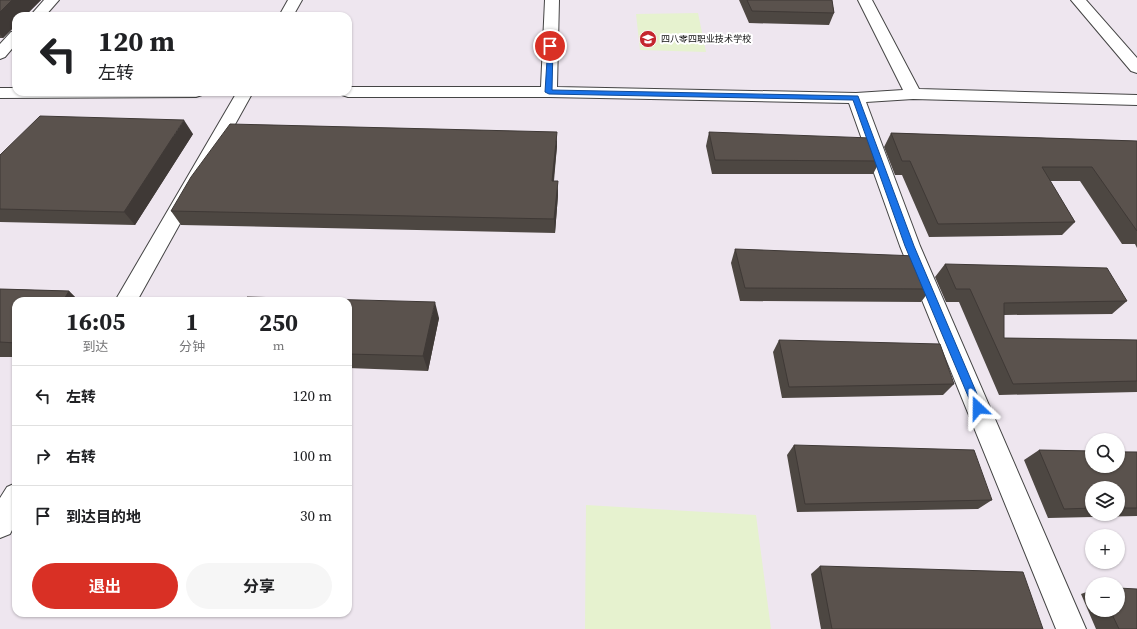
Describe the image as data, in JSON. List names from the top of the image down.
{
  "places": {
    "school or university": ["四八零四职业技术学校"]
  },
  "page": {
    "turn": ["120 m", "左转"],
    "eta": [
      "16:05",
      "到达",
      "1",
      "分钟",
      "250",
      "m"
    ],
    "list": [
      {
        "name": "左转",
        "value": "120 m"
      },
      {
        "name": "右转",
        "value": "100 m"
      },
      {
        "name": "到达目的地",
        "value": "30 m"
      }
    ],
    "map_buttons": ["+", "−"],
    "buttons": ["退出", "分享"]
  }
}
